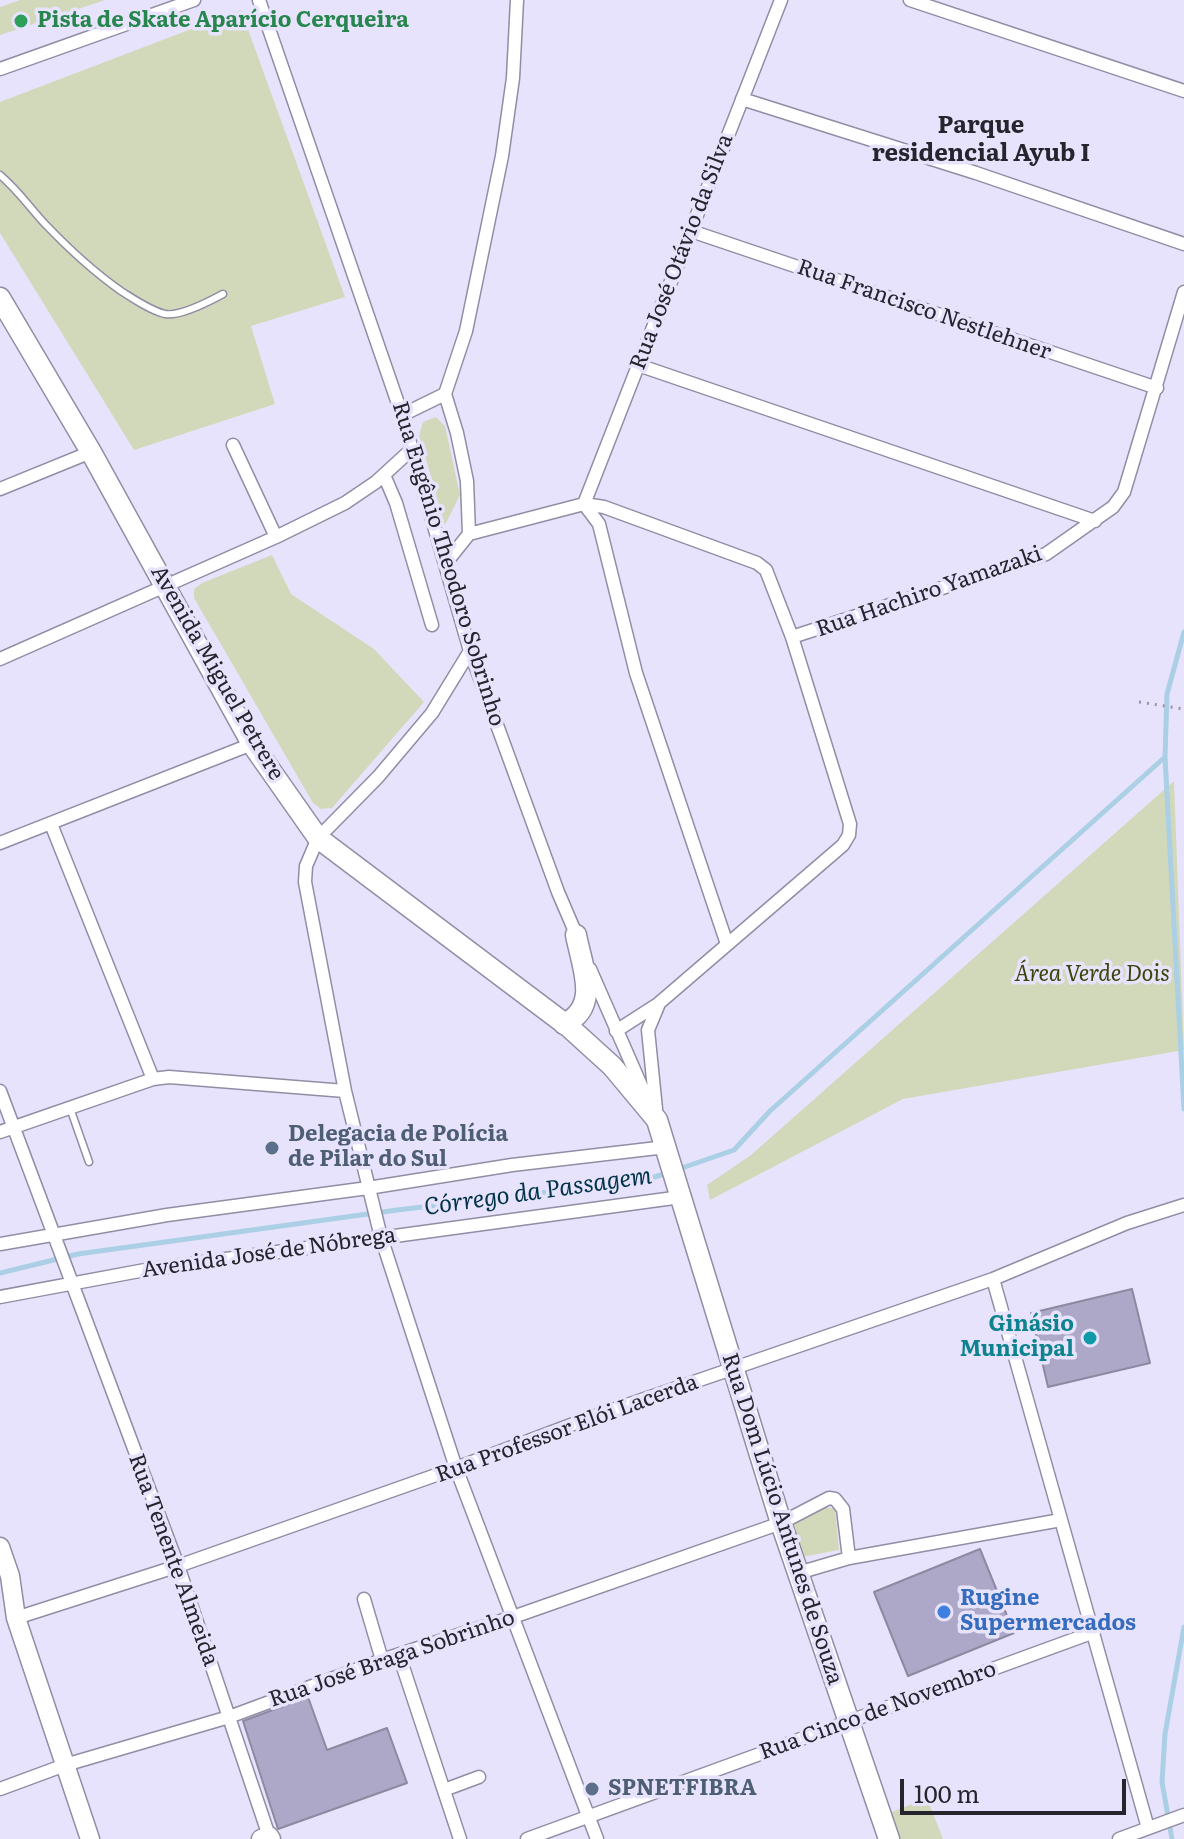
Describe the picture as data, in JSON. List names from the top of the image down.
{
  "streets": {
    "main road": ["Avenida Miguel Petrere", "Rua Dom Lúcio Antunes de Souza"],
    "street": [
      "Rua José Otávio da Silva",
      "Rua Francisco Nestlehner",
      "Rua Eugênio Theodoro Sobrinho",
      "Rua Hachiro Yamazaki",
      "Avenida José de Nóbrega",
      "Rua Professor Elói Lacerda",
      "Rua Tenente Almeida",
      "Rua José Braga Sobrinho",
      "Rua Cinco de Novembro"
    ]
  },
  "crossings": [
    ["Rua José Otávio da Silva", "Rua Francisco Nestlehner"],
    ["Rua Francisco Nestlehner", "Rua Hachiro Yamazaki"],
    ["Rua Eugênio Theodoro Sobrinho", "Avenida Miguel Petrere"],
    ["Avenida Miguel Petrere", "Rua Dom Lúcio Antunes de Souza"],
    ["Avenida José de Nóbrega", "Rua Dom Lúcio Antunes de Souza"],
    ["Avenida José de Nóbrega", "Rua Tenente Almeida"],
    ["Rua Professor Elói Lacerda", "Rua Dom Lúcio Antunes de Souza"],
    ["Rua Professor Elói Lacerda", "Rua Tenente Almeida"],
    ["Rua Dom Lúcio Antunes de Souza", "Rua José Braga Sobrinho"],
    ["Rua Dom Lúcio Antunes de Souza", "Rua Cinco de Novembro"],
    ["Rua Tenente Almeida", "Rua José Braga Sobrinho"]
  ],
  "districts": ["Parque residencial Ayub I"],
  "water": ["Córrego da Passagem"],
  "parks": ["Área Verde Dois"],
  "places": [
    "Pista de Skate Aparício Cerqueira",
    "Delegacia de Polícia de Pilar do Sul",
    "Ginásio Municipal",
    "Rugine Supermercados",
    "SPNETFIBRA"
  ],
  "scale_bar": "100 m"
}
